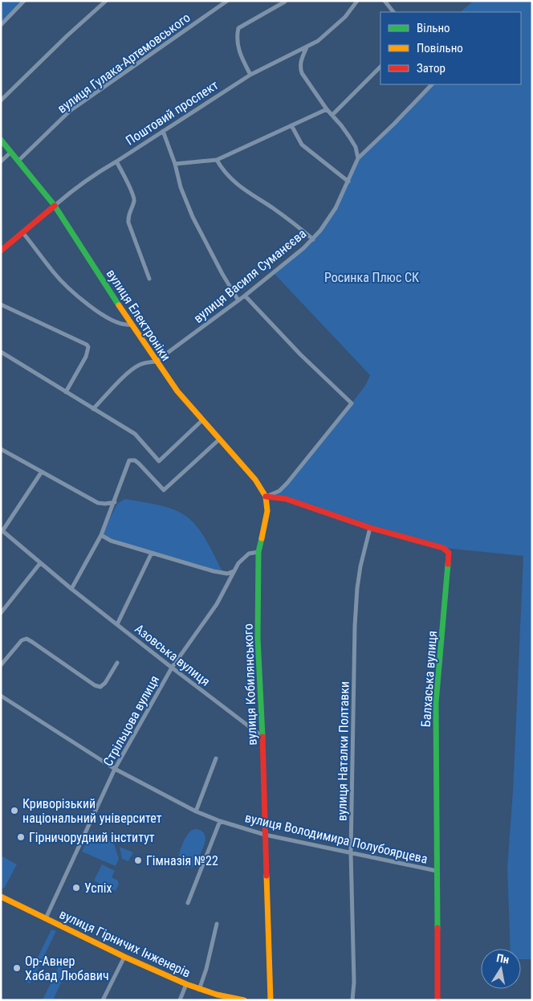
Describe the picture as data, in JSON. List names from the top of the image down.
{
  "streets": {
    "street": [
      "вулиця Гулака-Артемовського",
      "Поштовий проспект",
      "вулиця Василя Суманєєва",
      "вулиця Електроніки",
      "Азовська вулиця",
      "Балхаська вулиця",
      "вулиця Кобилянського",
      "Стрільцова вулиця",
      "вулиця Наталки Полтавки",
      "вулиця Володимира Полубоярцева",
      "вулиця Гірничих Інженерів"
    ]
  },
  "crossings": [
    ["вулиця Гулака-Артемовського", "вулиця Електроніки"],
    ["Поштовий проспект", "вулиця Електроніки"],
    ["вулиця Василя Суманєєва", "вулиця Електроніки"],
    ["вулиця Електроніки", "Балхаська вулиця"],
    ["вулиця Електроніки", "вулиця Кобилянського"],
    ["Азовська вулиця", "вулиця Кобилянського"],
    ["Азовська вулиця", "Стрільцова вулиця"],
    ["Балхаська вулиця", "вулиця Кобилянського"],
    ["Балхаська вулиця", "вулиця Наталки Полтавки"],
    ["Балхаська вулиця", "вулиця Володимира Полубоярцева"],
    ["вулиця Кобилянського", "Стрільцова вулиця"],
    ["вулиця Кобилянського", "вулиця Володимира Полубоярцева"],
    ["Стрільцова вулиця", "вулиця Володимира Полубоярцева"],
    ["Стрільцова вулиця", "вулиця Гірничих Інженерів"],
    ["вулиця Наталки Полтавки", "вулиця Володимира Полубоярцева"]
  ],
  "parks": ["Росинка Плюс СК"],
  "places": [
    "Криворізький національний університет",
    "Гірничорудний інститут",
    "Гімназія №22",
    "Успіх",
    "Ор-Авнер Хабад Любавич"
  ],
  "legend": ["Вільно", "Повільно", "Затор"],
  "north": "top"
}
